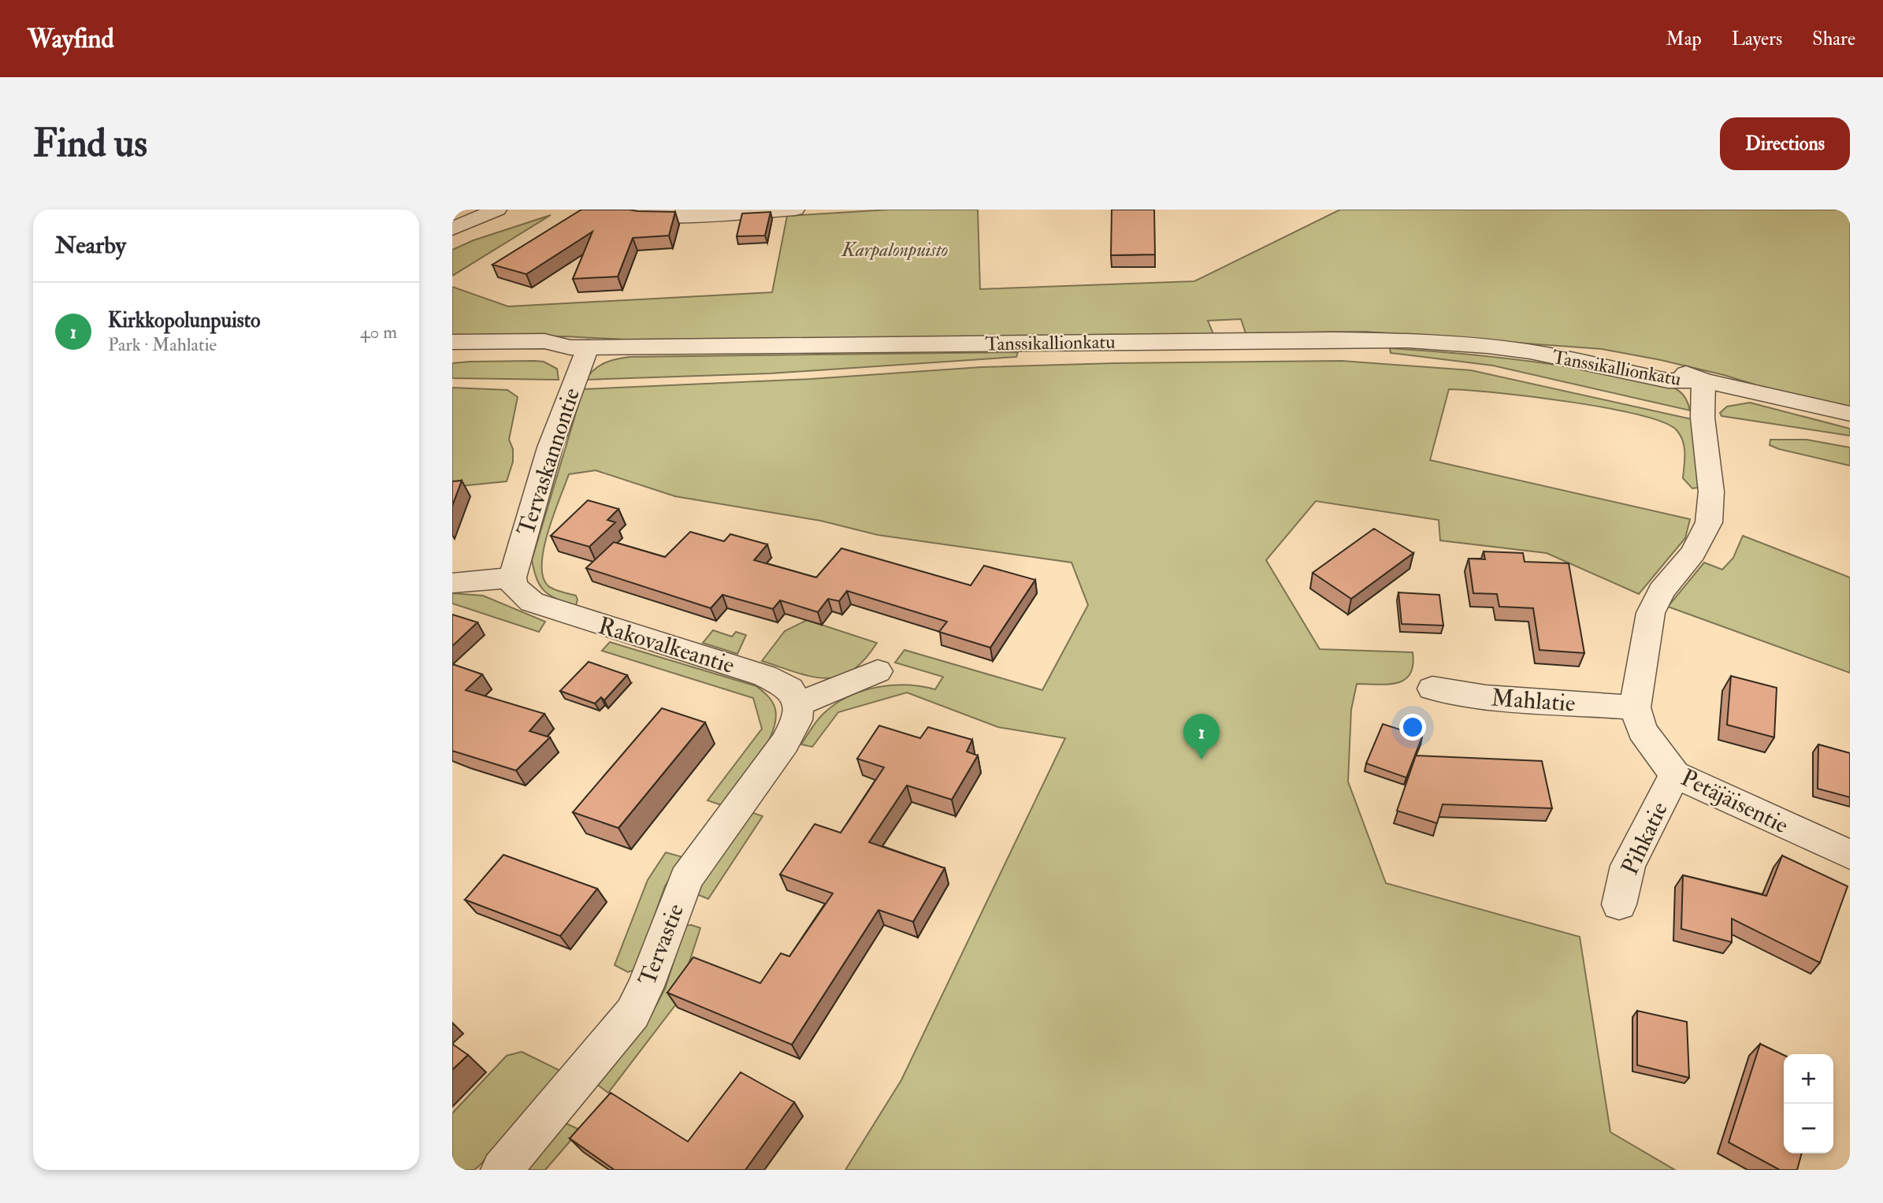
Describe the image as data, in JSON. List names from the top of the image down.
{
  "streets": {
    "street": [
      "Tanssikallionkatu",
      "Tervaskannontie",
      "Rakovalkeantie",
      "Mahlatie",
      "Petäjäisentie",
      "Pihkatie",
      "Tervastie"
    ]
  },
  "crossings": [
    ["Tanssikallionkatu", "Tervaskannontie"],
    ["Tanssikallionkatu", "Petäjäisentie"],
    ["Tervaskannontie", "Rakovalkeantie"],
    ["Rakovalkeantie", "Tervastie"],
    ["Mahlatie", "Petäjäisentie"],
    ["Petäjäisentie", "Pihkatie"]
  ],
  "parks": ["Karpalonpuisto"],
  "page": {
    "header": "Wayfind",
    "nav": ["Map", "Layers", "Share"],
    "buttons": "Directions",
    "title": "Find us",
    "heading": "Nearby",
    "list": [
      {
        "mark": "1",
        "name": "Kirkkopolunpuisto",
        "note": "Park · Mahlatie",
        "value": "40 m"
      }
    ],
    "pins": "1",
    "map_buttons": ["+", "−"]
  }
}
